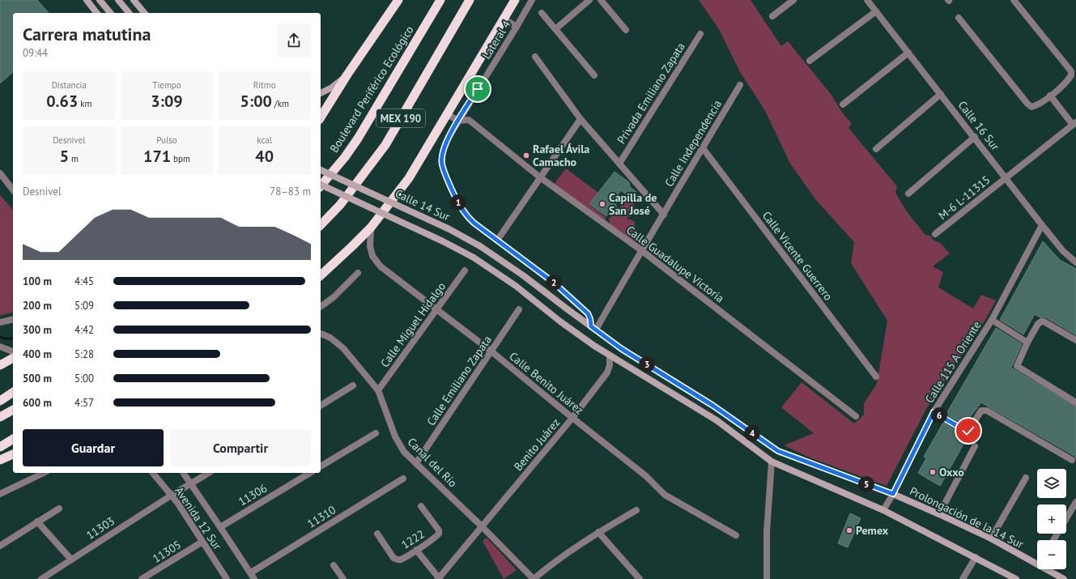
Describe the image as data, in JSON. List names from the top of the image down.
{
  "streets": {
    "highway": ["Boulevard Periférico Ecológico", "MEX 190"],
    "main road": ["Calle 14 Sur", "Prolongación de la 14 Sur"],
    "street": [
      "Lateral 4",
      "Privada Emiliano Zapata",
      "Calle 16 Sur",
      "Calle Independencia",
      "M-6 L-11315",
      "Calle Vicente Guerrero",
      "Calle Guadalupe Victoria",
      "Calle Miguel Hidalgo",
      "Calle 115 A Oriente",
      "Calle Emiliano Zapata",
      "Calle Benito Juárez",
      "Benito Juárez",
      "Canal del Río",
      "11306",
      "11310",
      "Avenida 12 Sur",
      "11303",
      "1222",
      "11305"
    ]
  },
  "crossings": [
    ["Lateral 4", "Calle Independencia"],
    ["Lateral 4", "Calle 14 Sur"],
    ["Lateral 4", "Calle Guadalupe Victoria"],
    ["Calle 16 Sur", "M-6 L-11315"],
    ["Calle 16 Sur", "Calle 115 A Oriente"],
    ["Calle Independencia", "Calle 14 Sur"],
    ["Calle Independencia", "Calle Vicente Guerrero"],
    ["Calle Independencia", "Calle Guadalupe Victoria"],
    ["Calle 14 Sur", "Prolongación de la 14 Sur"],
    ["Calle Miguel Hidalgo", "Calle Benito Juárez"],
    ["Calle Miguel Hidalgo", "Canal del Río"],
    ["Calle 115 A Oriente", "Prolongación de la 14 Sur"],
    ["Calle Emiliano Zapata", "Calle Benito Juárez"],
    ["Calle Emiliano Zapata", "Canal del Río"],
    ["Calle Benito Juárez", "Benito Juárez"],
    ["Benito Juárez", "Canal del Río"],
    ["11306", "Avenida 12 Sur"],
    ["11310", "Avenida 12 Sur"],
    ["Avenida 12 Sur", "11303"],
    ["Avenida 12 Sur", "11305"]
  ],
  "places": [
    "Rafael Ávila Camacho",
    "Capilla de San José",
    "Oxxo",
    "Pemex"
  ],
  "page": {
    "heading": ["Carrera matutina", "09:44"],
    "stats": [
      ["Distancia", "0.63 km"],
      ["Tiempo", "3:09"],
      ["Ritmo", "5:00 /km"],
      ["Desnivel", "5 m"],
      ["Pulso", "171 bpm"],
      ["kcal", "40"]
    ],
    "chart": ["Desnivel", "78–83 m"],
    "pins": [
      "1",
      "2",
      "3",
      "6",
      "4",
      "5"
    ],
    "list": [
      {
        "name": "100 m",
        "note": "4:45"
      },
      {
        "name": "200 m",
        "note": "5:09"
      },
      {
        "name": "300 m",
        "note": "4:42"
      },
      {
        "name": "400 m",
        "note": "5:28"
      },
      {
        "name": "500 m",
        "note": "5:00"
      },
      {
        "name": "600 m",
        "note": "4:57"
      }
    ],
    "buttons": ["Guardar", "Compartir"],
    "map_buttons": ["+", "−"]
  }
}
